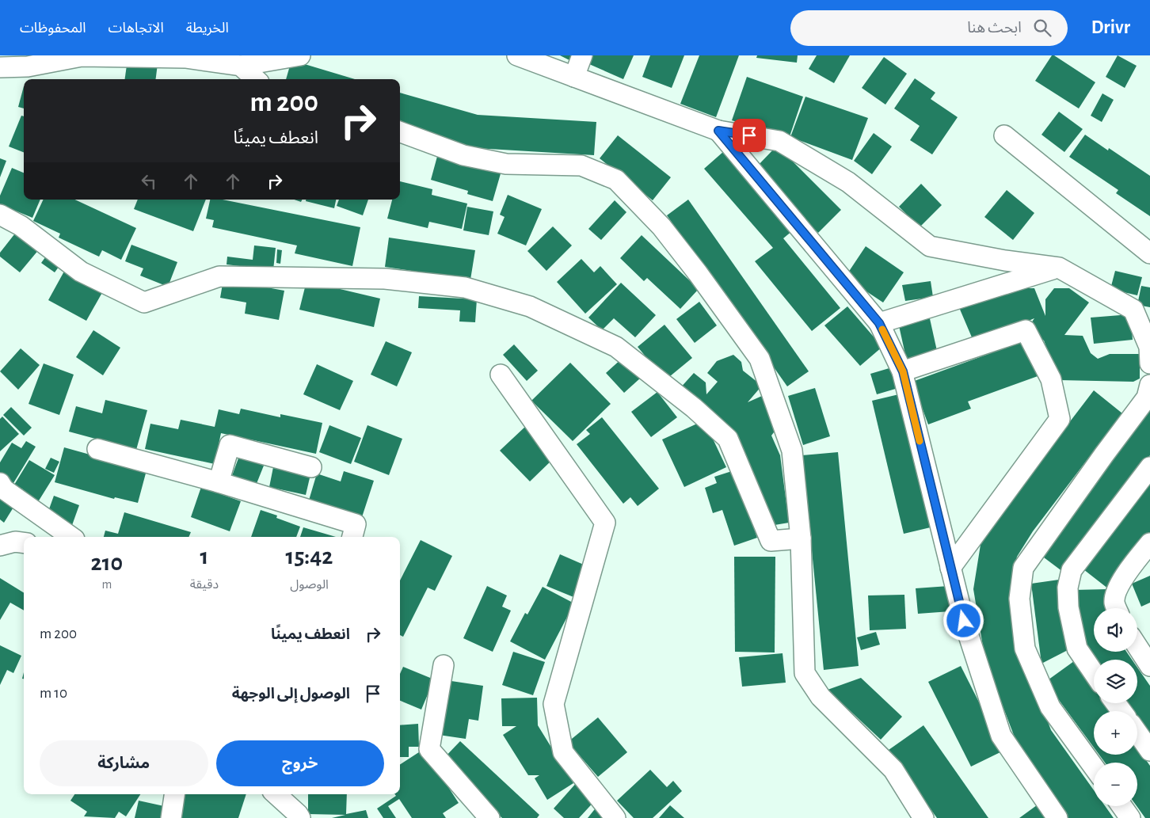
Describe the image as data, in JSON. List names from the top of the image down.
{
  "page": {
    "header": "Drivr",
    "search": "ابحث هنا",
    "nav": ["الخريطة", "الاتجاهات", "المحفوظات"],
    "turn": ["200 m", "انعطف يمينًا"],
    "eta": [
      "15:42",
      "الوصول",
      "1",
      "دقيقة",
      "210",
      "m"
    ],
    "list": [
      {
        "name": "انعطف يمينًا",
        "value": "200 m"
      },
      {
        "name": "الوصول إلى الوجهة",
        "value": "10 m"
      }
    ],
    "map_buttons": ["+", "−"],
    "buttons": ["خروج", "مشاركة"]
  }
}
